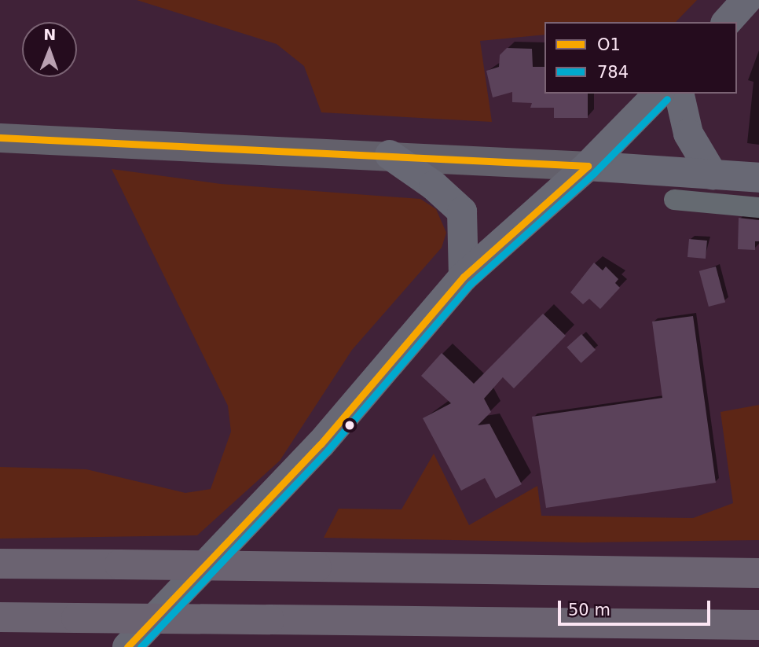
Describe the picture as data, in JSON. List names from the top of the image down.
{
  "lines": ["transit line 784", "transit line O1"],
  "legend": ["O1", "784"],
  "scale_bar": "50 m",
  "north": "top"
}
